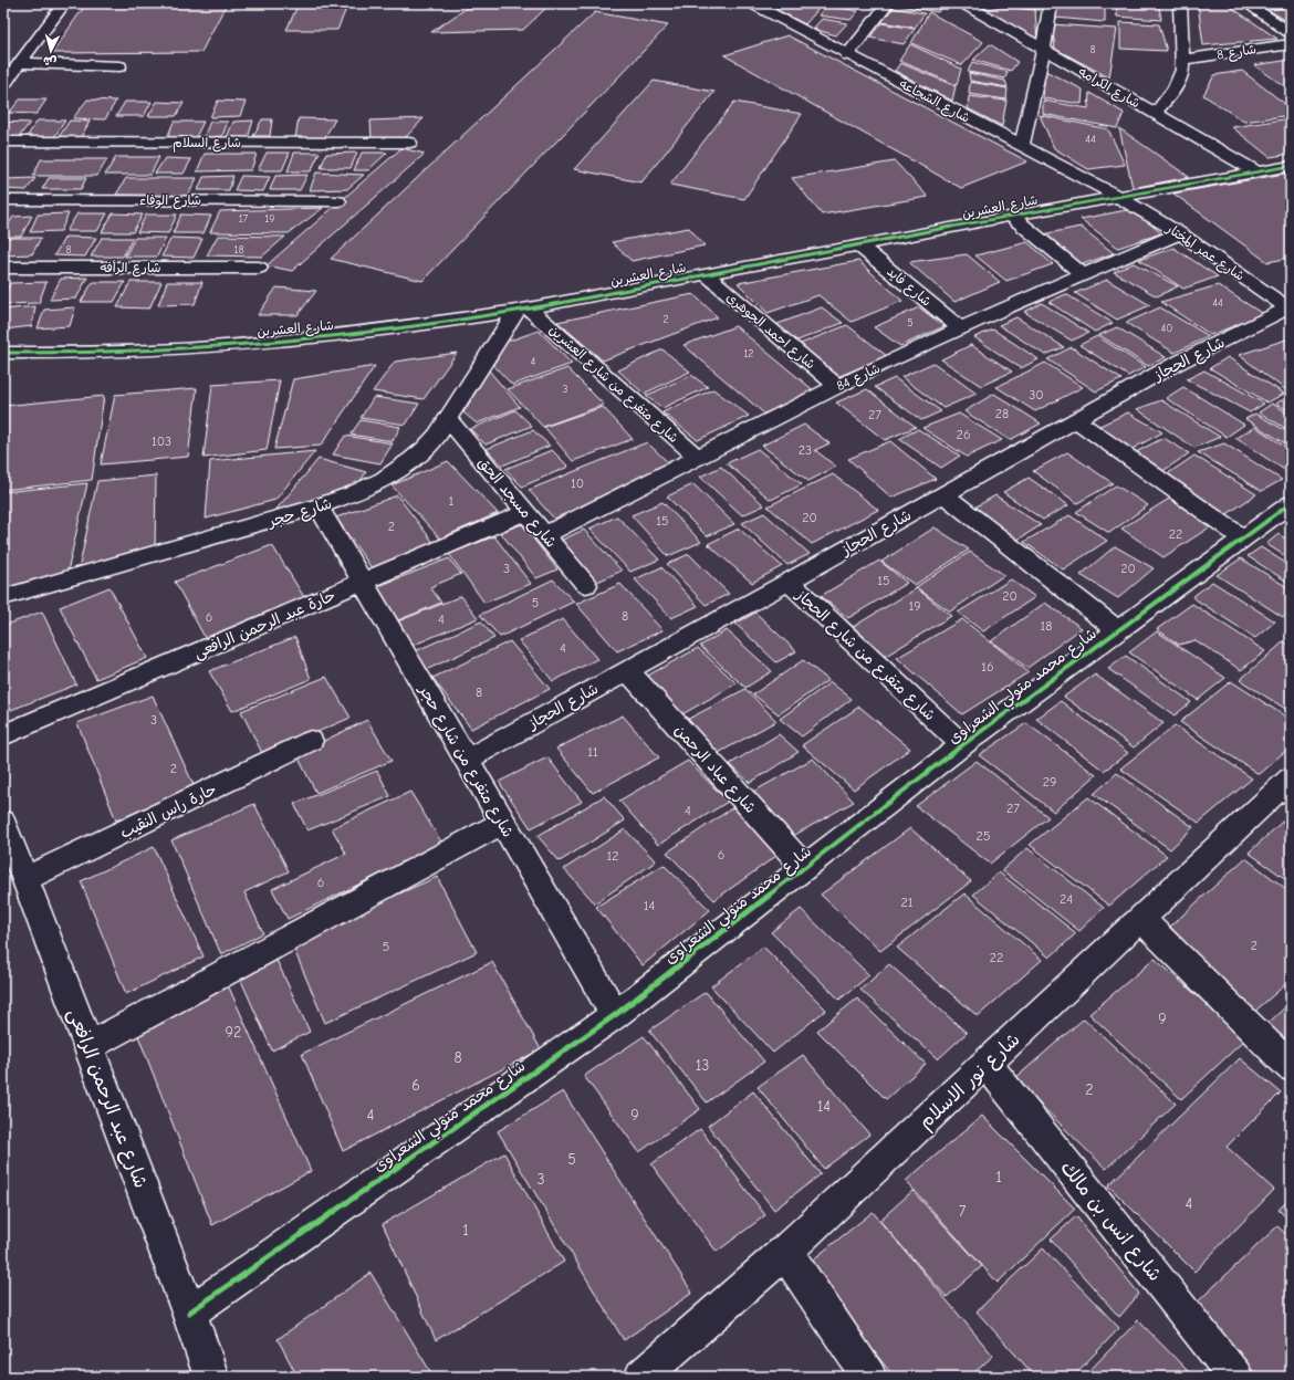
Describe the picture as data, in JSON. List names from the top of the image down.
{
  "streets": {
    "street": [
      "شارع 8",
      "شارع الكرامه",
      "شارع الشجاعه",
      "شارع السلام",
      "شارع الوفاء",
      "شارع العشرين",
      "شارع عمر المختار",
      "شارع الرأفه",
      "شارع فايد",
      "شارع احمد الجوهرى",
      "شارع الحجاز",
      "شارع 84",
      "شارع متفرع من شارع العشرين",
      "شارع مسجد الحق",
      "شارع حجر",
      "حارة عبد الرحمن الرافعى",
      "شارع متفرع من شارع الحجاز",
      "شارع محمد متولي الشعراوى",
      "شارع متفرع من شارع حجر",
      "شارع عباد الرحمن",
      "حارة راس النقيب",
      "شارع نور الاسلام",
      "شارع عبد الرحمن الرافعى",
      "شارع انس بن مالك"
    ]
  },
  "crossings": [
    ["شارع الكرامه", "شارع العشرين"],
    ["شارع الشجاعه", "شارع العشرين"],
    ["شارع الشجاعه", "شارع عمر المختار"],
    ["شارع العشرين", "شارع عمر المختار"],
    ["شارع العشرين", "شارع فايد"],
    ["شارع العشرين", "شارع احمد الجوهرى"],
    ["شارع العشرين", "شارع متفرع من شارع العشرين"],
    ["شارع العشرين", "شارع حجر"],
    ["شارع عمر المختار", "شارع الحجاز"],
    ["شارع عمر المختار", "شارع 84"],
    ["شارع فايد", "شارع 84"],
    ["شارع احمد الجوهرى", "شارع 84"],
    ["شارع الحجاز", "شارع متفرع من شارع الحجاز"],
    ["شارع الحجاز", "شارع متفرع من شارع حجر"],
    ["شارع الحجاز", "شارع عباد الرحمن"],
    ["شارع 84", "شارع متفرع من شارع العشرين"],
    ["شارع 84", "شارع مسجد الحق"],
    ["شارع متفرع من شارع العشرين", "شارع حجر"],
    ["شارع مسجد الحق", "شارع حجر"],
    ["شارع مسجد الحق", "حارة عبد الرحمن الرافعى"],
    ["شارع حجر", "شارع متفرع من شارع حجر"],
    ["حارة عبد الرحمن الرافعى", "شارع متفرع من شارع حجر"],
    ["شارع متفرع من شارع الحجاز", "شارع محمد متولي الشعراوى"],
    ["شارع محمد متولي الشعراوى", "شارع متفرع من شارع حجر"],
    ["شارع محمد متولي الشعراوى", "شارع عباد الرحمن"],
    ["شارع محمد متولي الشعراوى", "شارع عبد الرحمن الرافعى"],
    ["حارة راس النقيب", "شارع عبد الرحمن الرافعى"],
    ["شارع نور الاسلام", "شارع انس بن مالك"]
  ],
  "house_numbers": [
    "8",
    "44",
    "17",
    "19",
    "8",
    "18",
    "44",
    "2",
    "5",
    "40",
    "12",
    "4",
    "3",
    "30",
    "28",
    "27",
    "26",
    "103",
    "23",
    "10",
    "1",
    "20",
    "15",
    "2",
    "22",
    "3",
    "20",
    "15",
    "20",
    "5",
    "19",
    "8",
    "6",
    "4",
    "18",
    "4",
    "16",
    "8",
    "3",
    "11",
    "2",
    "29",
    "27",
    "4",
    "25",
    "6",
    "12",
    "6",
    "24",
    "21",
    "14",
    "2",
    "5",
    "22",
    "9",
    "92",
    "8",
    "13",
    "6",
    "2",
    "14",
    "4",
    "9",
    "5",
    "1",
    "3",
    "4",
    "7",
    "1"
  ],
  "north": "bottom"
}
